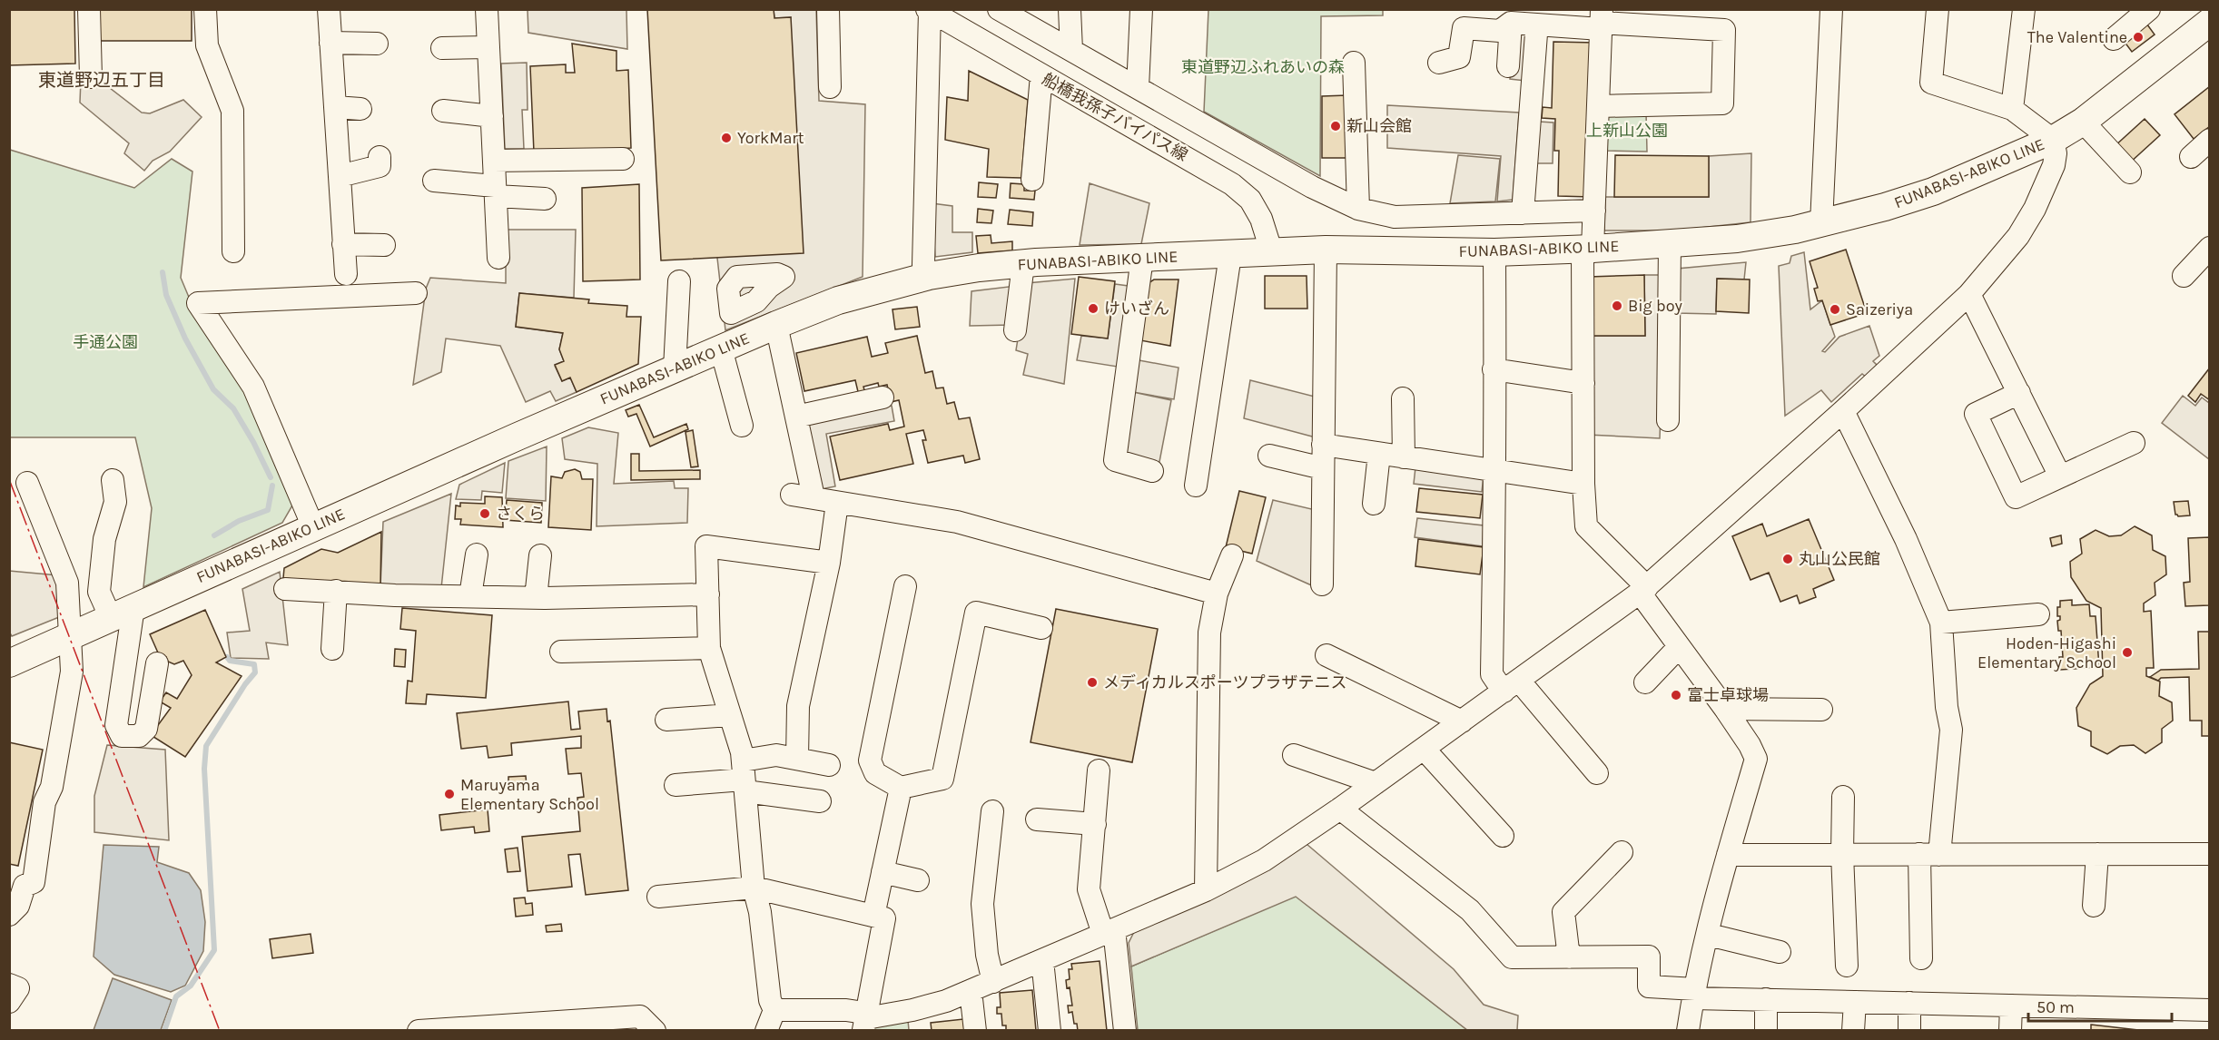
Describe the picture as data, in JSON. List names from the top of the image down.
{
  "streets": {
    "main road": ["FUNABASI-ABIKO LINE"],
    "street": ["船橋我孫子バイパス線"]
  },
  "crossings": [
    ["船橋我孫子バイパス線", "FUNABASI-ABIKO LINE"]
  ],
  "districts": ["東道野辺五丁目"],
  "parks": ["東道野辺ふれあいの森", "上新山公園", "手通公園"],
  "places": [
    "The Valentine",
    "新山会館",
    "YorkMart",
    "Big boy",
    "けいざん",
    "Saizeriya",
    "さくら",
    "丸山公民館",
    "Hoden-Higashi Elementary School",
    "メディカルスポーツプラザテニス",
    "富士卓球場",
    "Maruyama Elementary School"
  ],
  "scale_bar": "50 m"
}
